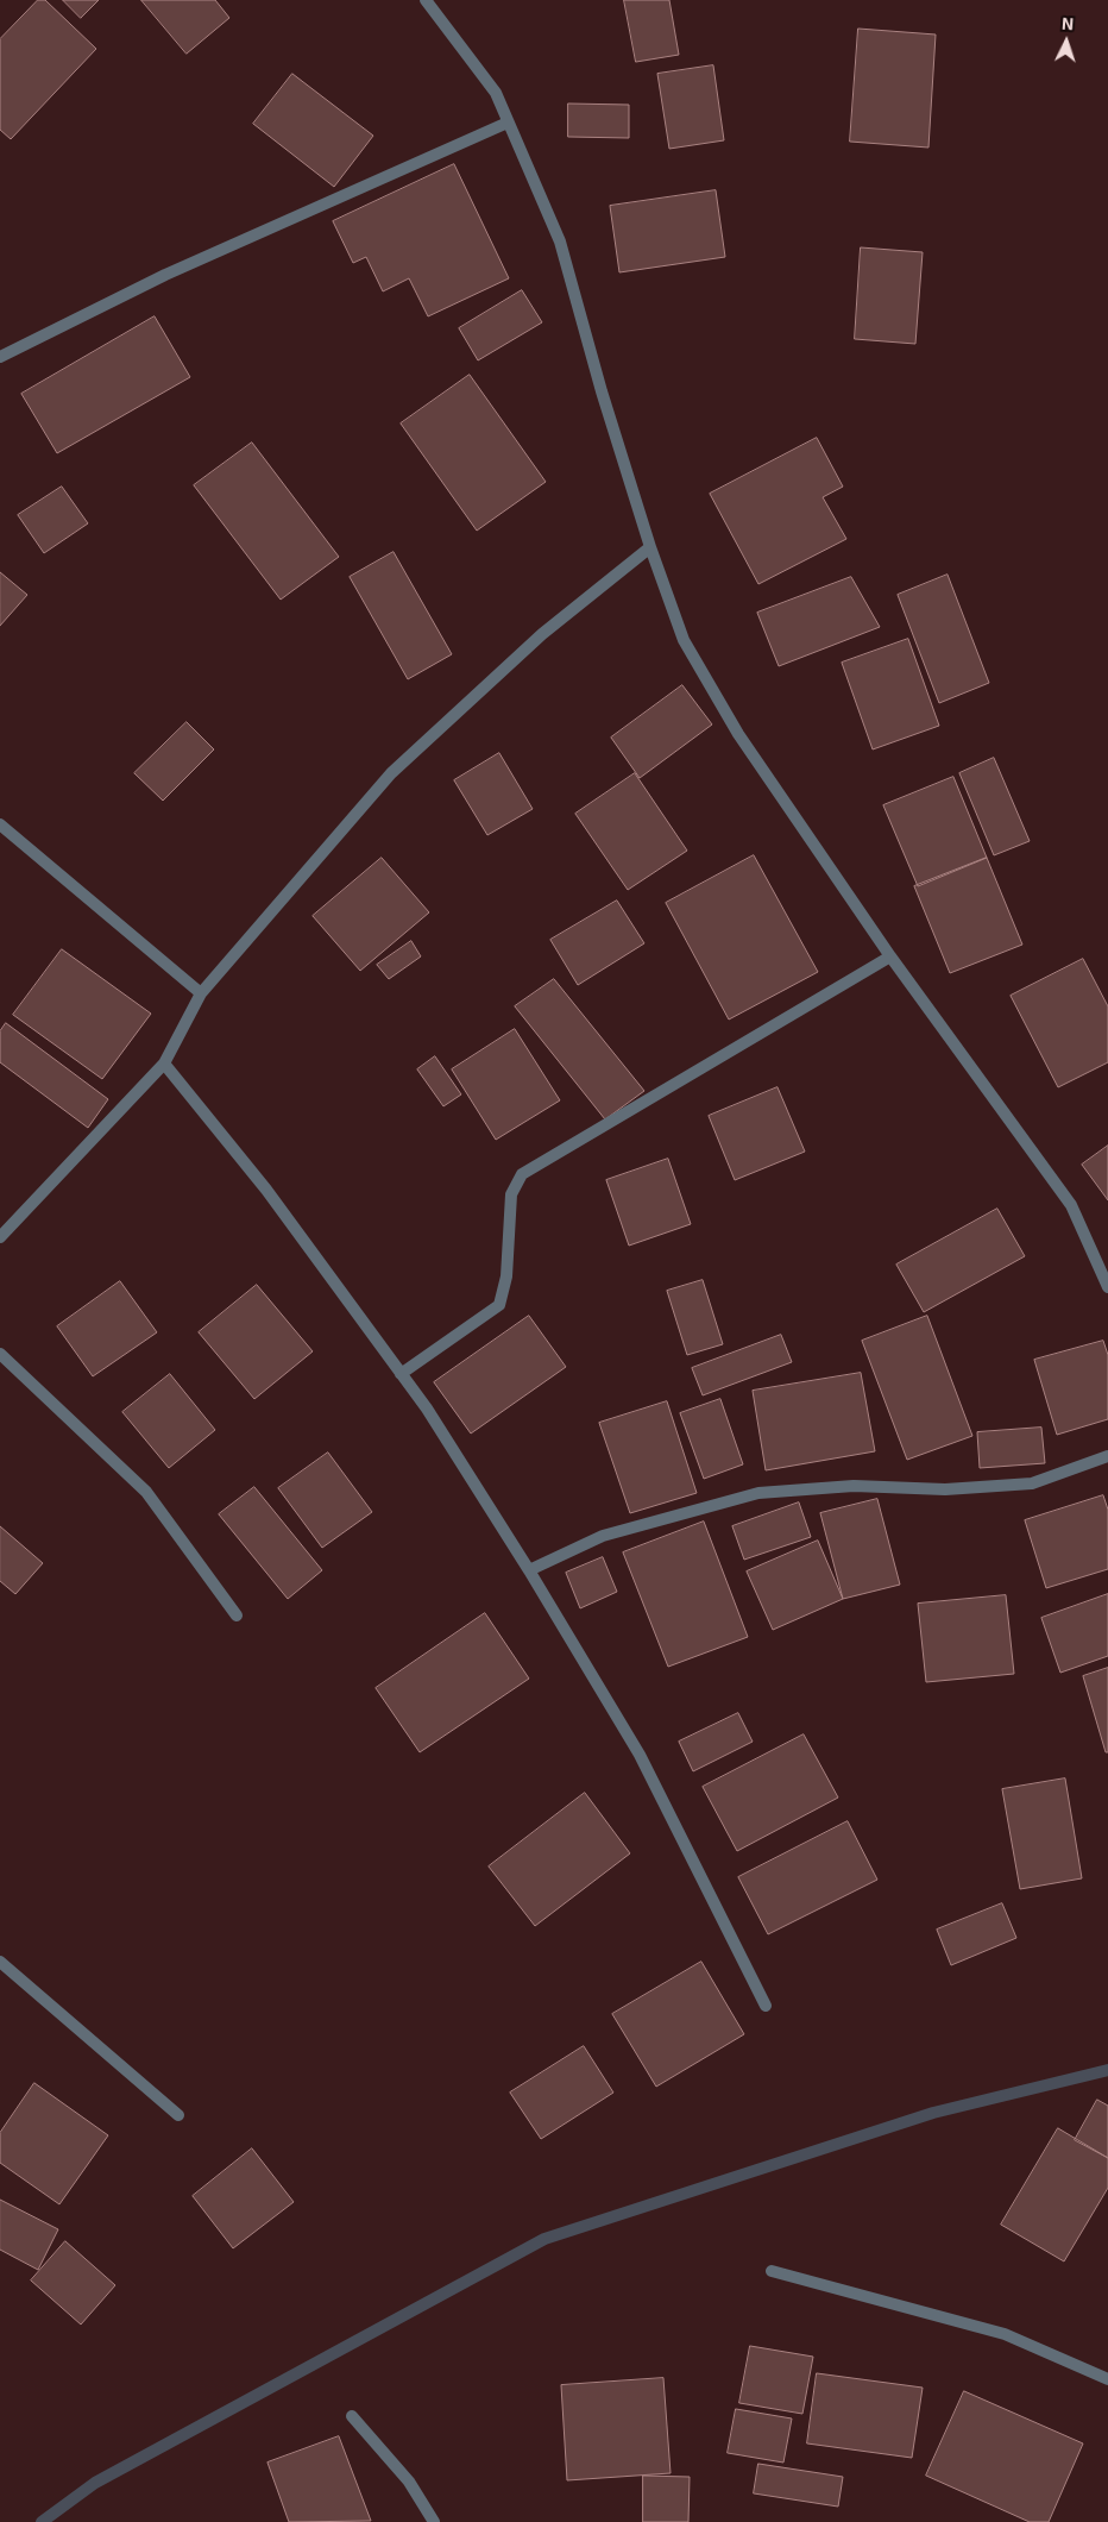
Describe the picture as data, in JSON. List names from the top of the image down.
{
  "north": "top"
}
